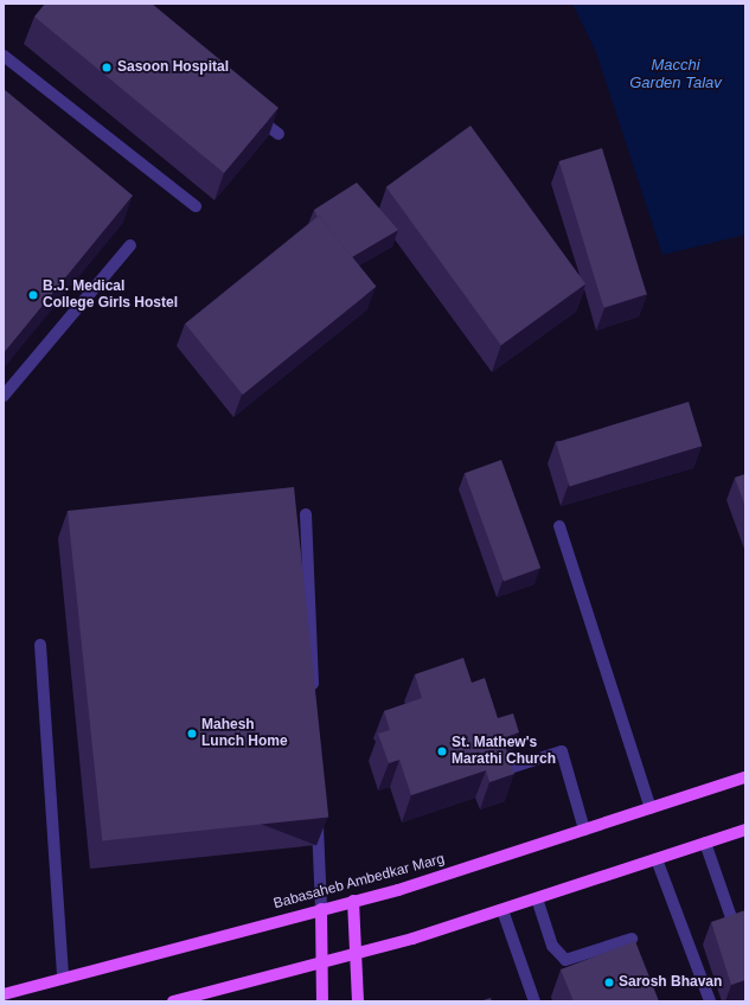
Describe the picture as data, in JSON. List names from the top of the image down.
{
  "streets": {
    "main road": ["Babasaheb Ambedkar Marg"]
  },
  "water": ["Macchi Garden Talav"],
  "places": [
    "Sasoon Hospital",
    "B.J. Medical College Girls Hostel",
    "Mahesh Lunch Home",
    "St. Mathew's Marathi Church",
    "Sarosh Bhavan"
  ]
}
